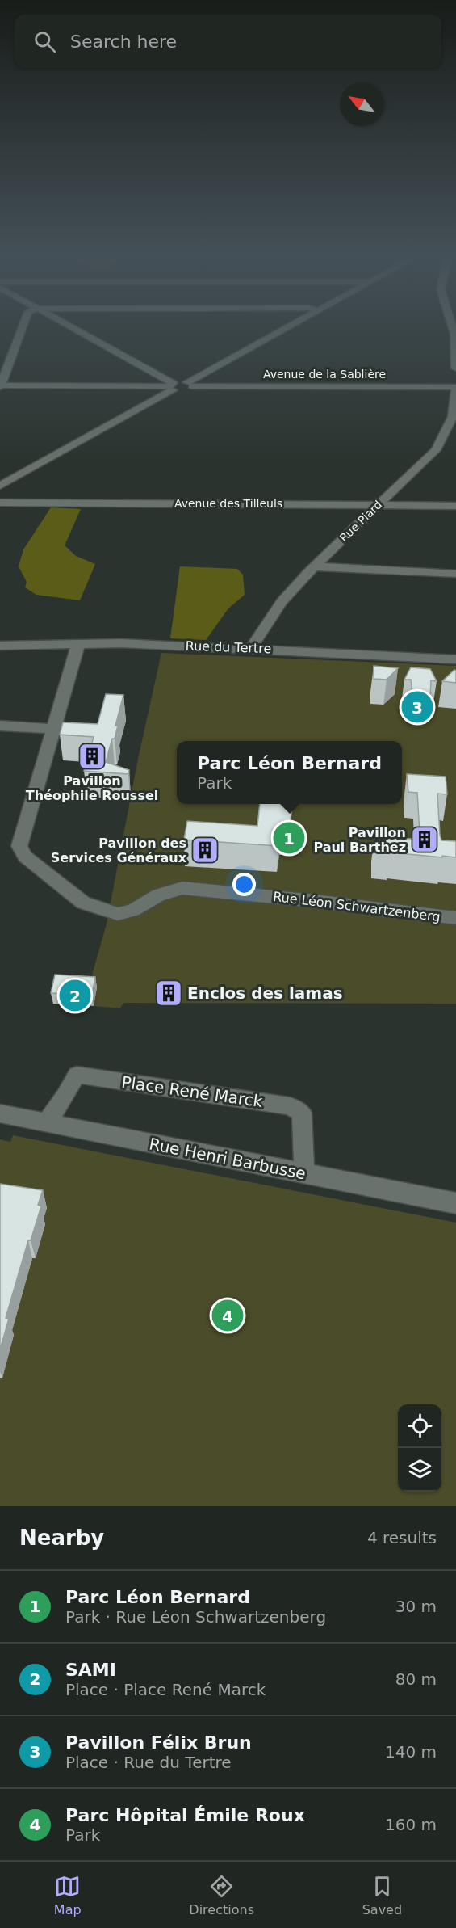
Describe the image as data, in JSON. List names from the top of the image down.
{
  "streets": {
    "street": [
      "Avenue de la Sablière",
      "Avenue des Tilleuls",
      "Rue Piard",
      "Rue du Tertre",
      "Rue Léon Schwartzenberg",
      "Place René Marck",
      "Rue Henri Barbusse"
    ]
  },
  "crossings": [
    ["Avenue de la Sablière", "Rue Piard"],
    ["Avenue des Tilleuls", "Rue Piard"],
    ["Rue Piard", "Rue du Tertre"],
    ["Place René Marck", "Rue Henri Barbusse"]
  ],
  "places": {
    "building": [
      "Pavillon Théophile Roussel",
      "Pavillon Paul Barthez",
      "Pavillon des Services Généraux",
      "Enclos des lamas"
    ]
  },
  "north": "top left",
  "page": {
    "search": "Search here",
    "pins": [
      "3",
      "1",
      "2",
      "4"
    ],
    "popup": ["Parc Léon Bernard", "Park"],
    "heading": ["Nearby", "4 results"],
    "list": [
      {
        "mark": "1",
        "name": "Parc Léon Bernard",
        "note": "Park · Rue Léon Schwartzenberg",
        "value": "30 m"
      },
      {
        "mark": "2",
        "name": "SAMI",
        "note": "Place · Place René Marck",
        "value": "80 m"
      },
      {
        "mark": "3",
        "name": "Pavillon Félix Brun",
        "note": "Place · Rue du Tertre",
        "value": "140 m"
      },
      {
        "mark": "4",
        "name": "Parc Hôpital Émile Roux",
        "note": "Park",
        "value": "160 m"
      }
    ],
    "nav": ["Map", "Directions", "Saved"]
  }
}
